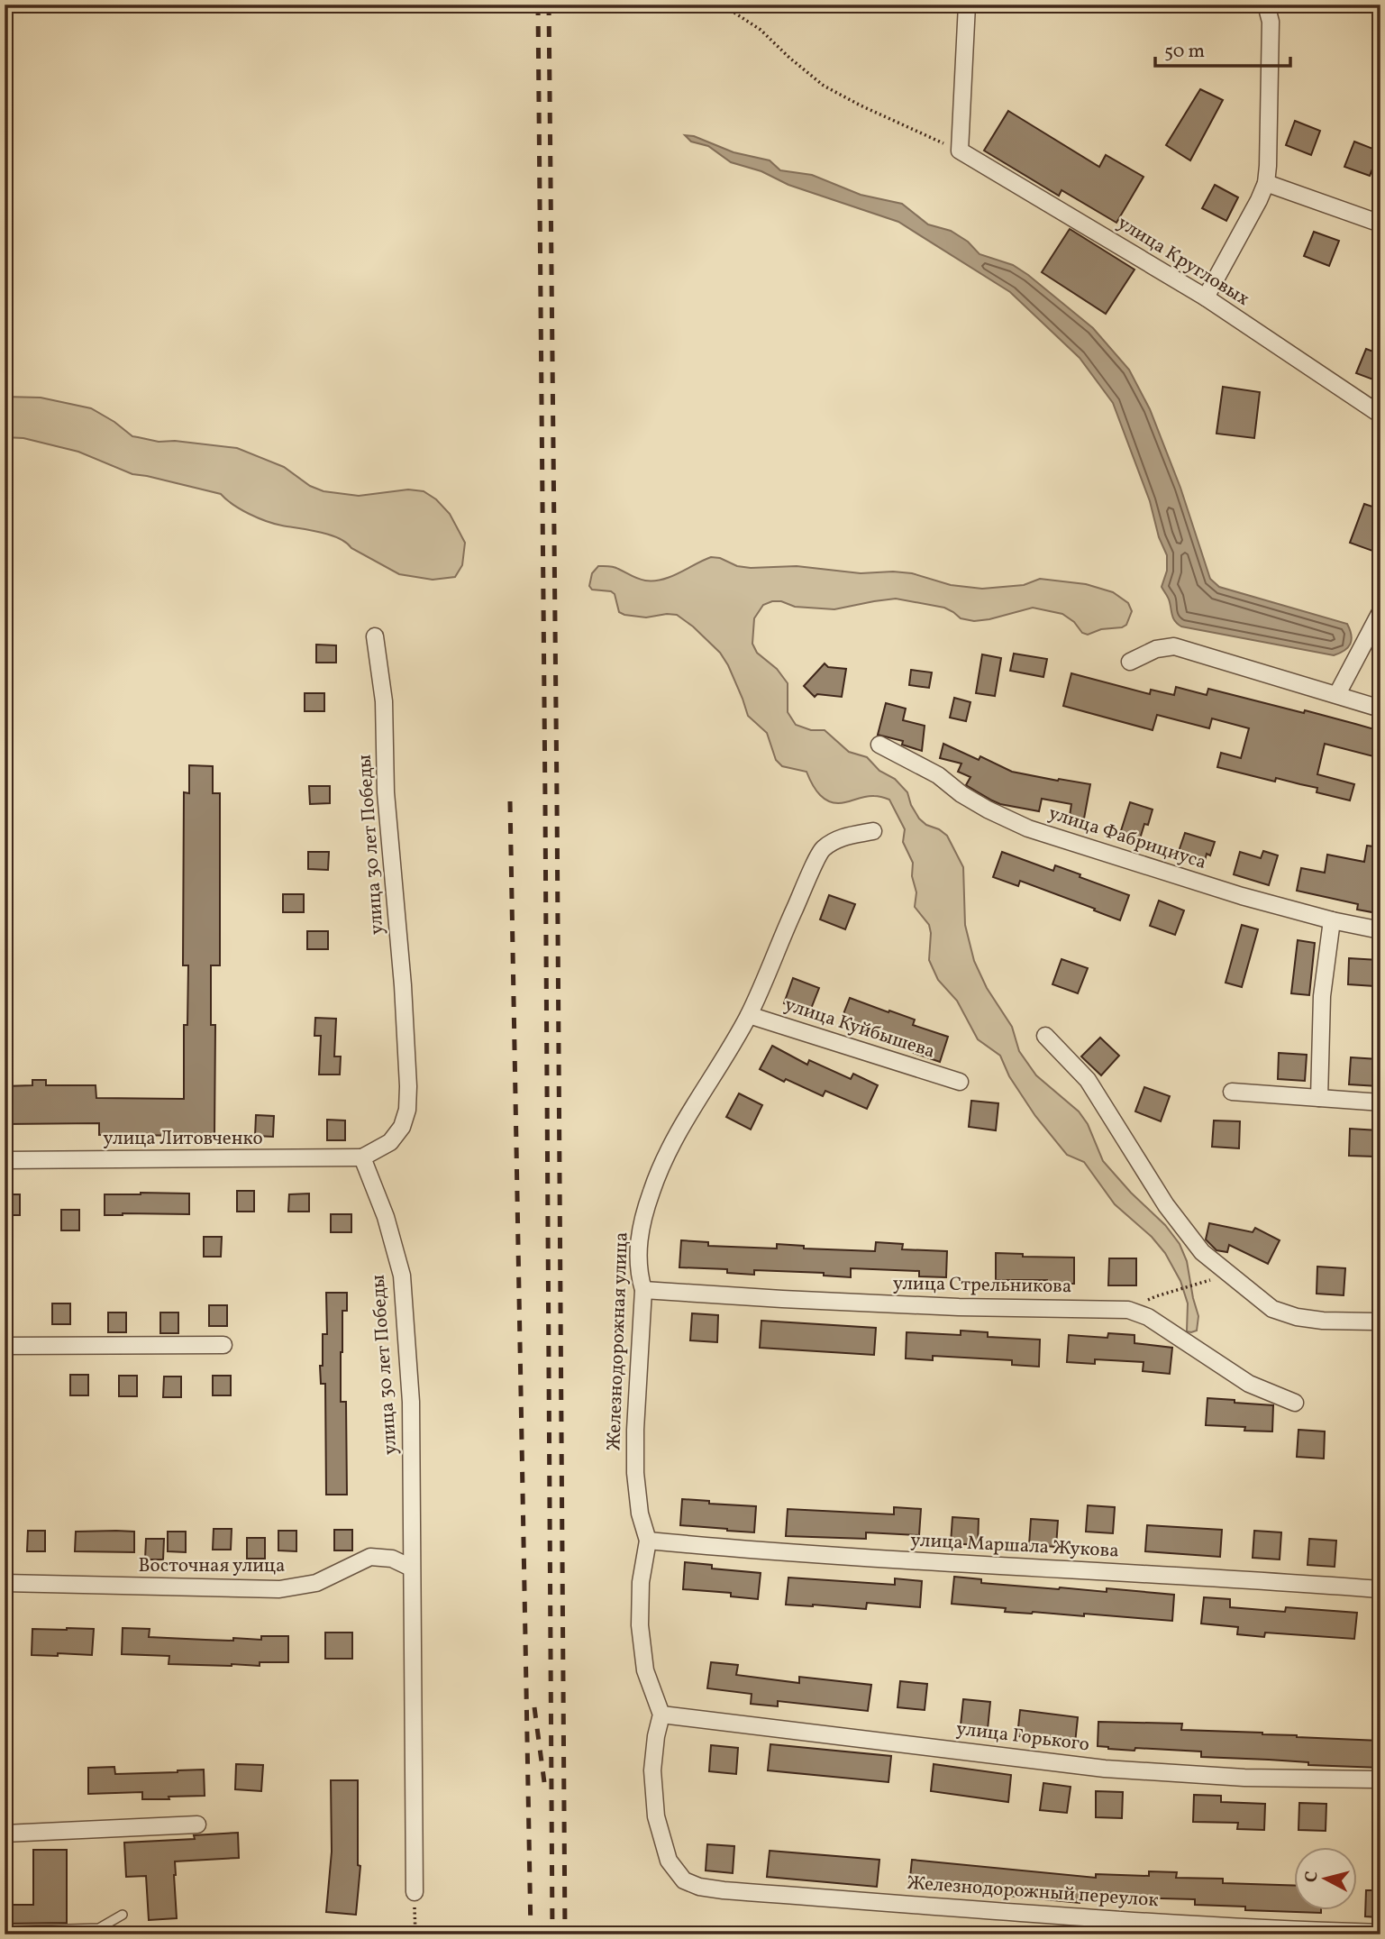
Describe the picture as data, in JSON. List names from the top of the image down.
{
  "streets": {
    "street": [
      "улица Кругловых",
      "улица Фабрициуса",
      "улица 30 лет Победы",
      "улица Куйбышева",
      "улица Литовченко",
      "улица Стрельникова",
      "Железнодорожная улица",
      "улица Маршала Жукова",
      "Восточная улица",
      "улица Горького",
      "Железнодорожный переулок"
    ]
  },
  "crossings": [
    ["улица 30 лет Победы", "улица Литовченко"],
    ["улица 30 лет Победы", "Восточная улица"],
    ["улица Куйбышева", "Железнодорожная улица"],
    ["улица Стрельникова", "Железнодорожная улица"],
    ["Железнодорожная улица", "улица Маршала Жукова"],
    ["Железнодорожная улица", "улица Горького"],
    ["Железнодорожная улица", "Железнодорожный переулок"],
    ["улица Горького", "Железнодорожный переулок"]
  ],
  "scale_bar": "50 m",
  "north": "left"
}
